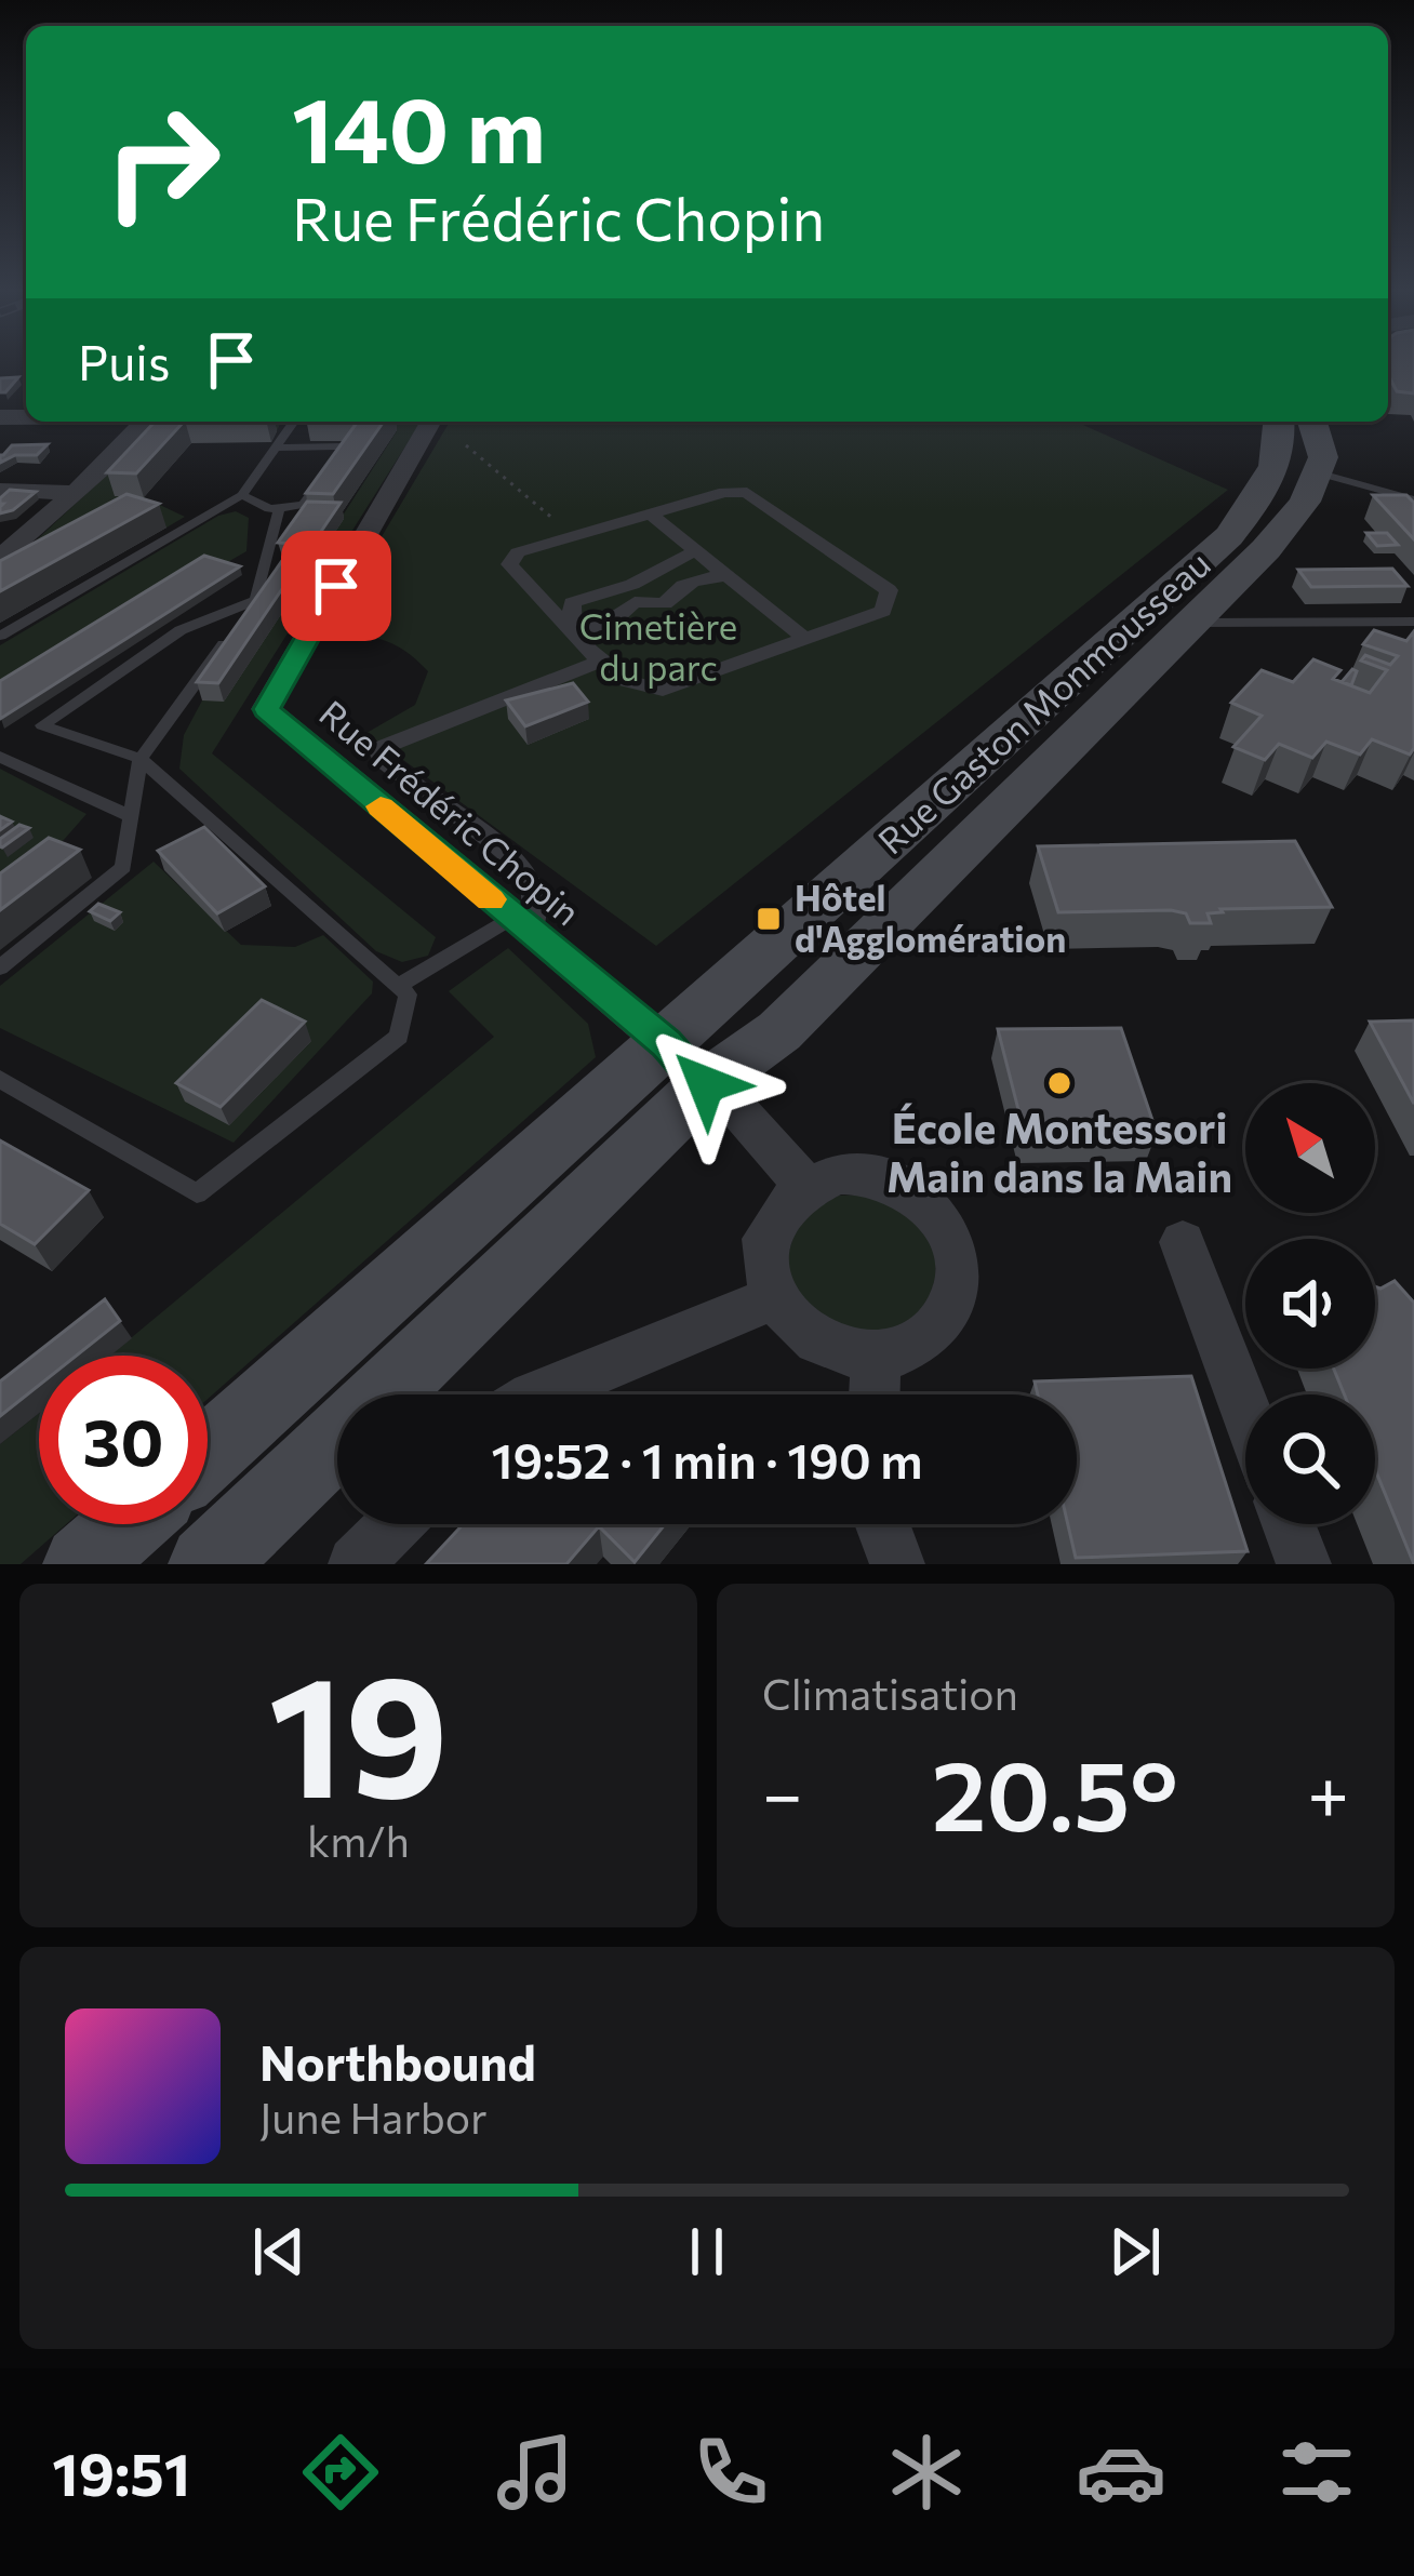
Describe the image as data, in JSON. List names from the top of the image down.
{
  "streets": {
    "main road": ["Rue Gaston Monmousseau"],
    "street": ["Rue Frédéric Chopin"]
  },
  "crossings": [
    ["Rue Gaston Monmousseau", "Rue Frédéric Chopin"]
  ],
  "parks": ["Cimetière du parc"],
  "places": {
    "transit": ["Hôtel d'Agglomération"],
    "other": ["École Montessori Main dans la Main"]
  },
  "north": "top left",
  "page": {
    "turn": ["140 m", "Rue Frédéric Chopin"],
    "then": "Puis",
    "limit": "30",
    "trip": "19:52 · 1 min · 190 m",
    "tile": [
      ["19", "km/h"],
      "Climatisation"
    ],
    "heat": ["−", "20.5°", "+"],
    "song": ["Northbound", "June Harbor"],
    "tabs": "19:51"
  }
}
